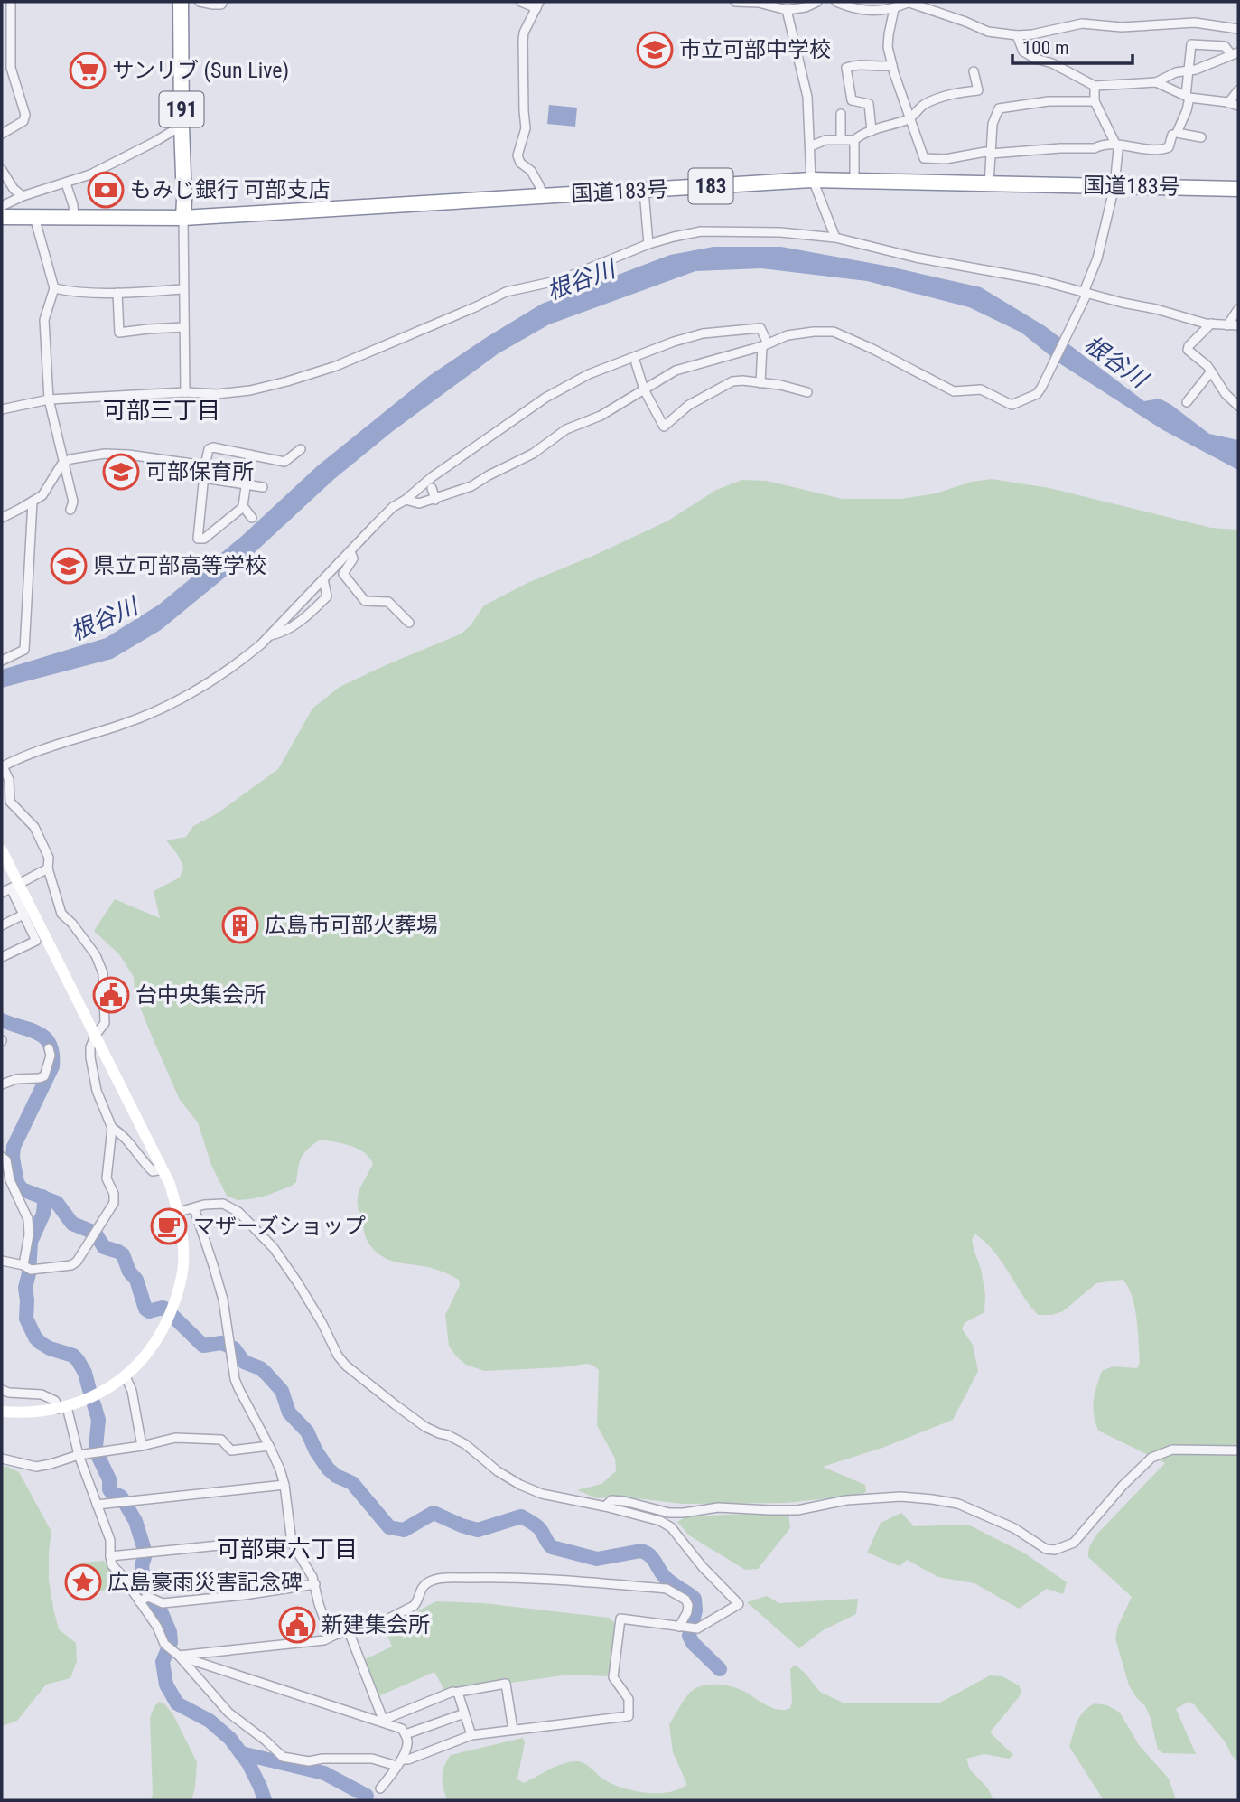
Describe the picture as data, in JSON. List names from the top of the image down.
{
  "streets": {
    "highway": ["191", "183", "国道183号"]
  },
  "crossings": [
    ["191", "国道183号"]
  ],
  "districts": ["可部三丁目", "可部東六丁目"],
  "water": ["根谷川"],
  "places": {
    "school or university": ["市立可部中学校", "可部保育所", "県立可部高等学校"],
    "supermarket": ["サンリブ (Sun Live)"],
    "bank": ["もみじ銀行 可部支店"],
    "building": ["広島市可部火葬場"],
    "public building": ["台中央集会所", "新建集会所"],
    "cafe": ["マザーズショップ"],
    "place": ["広島豪雨災害記念碑"]
  },
  "scale_bar": "100 m"
}
